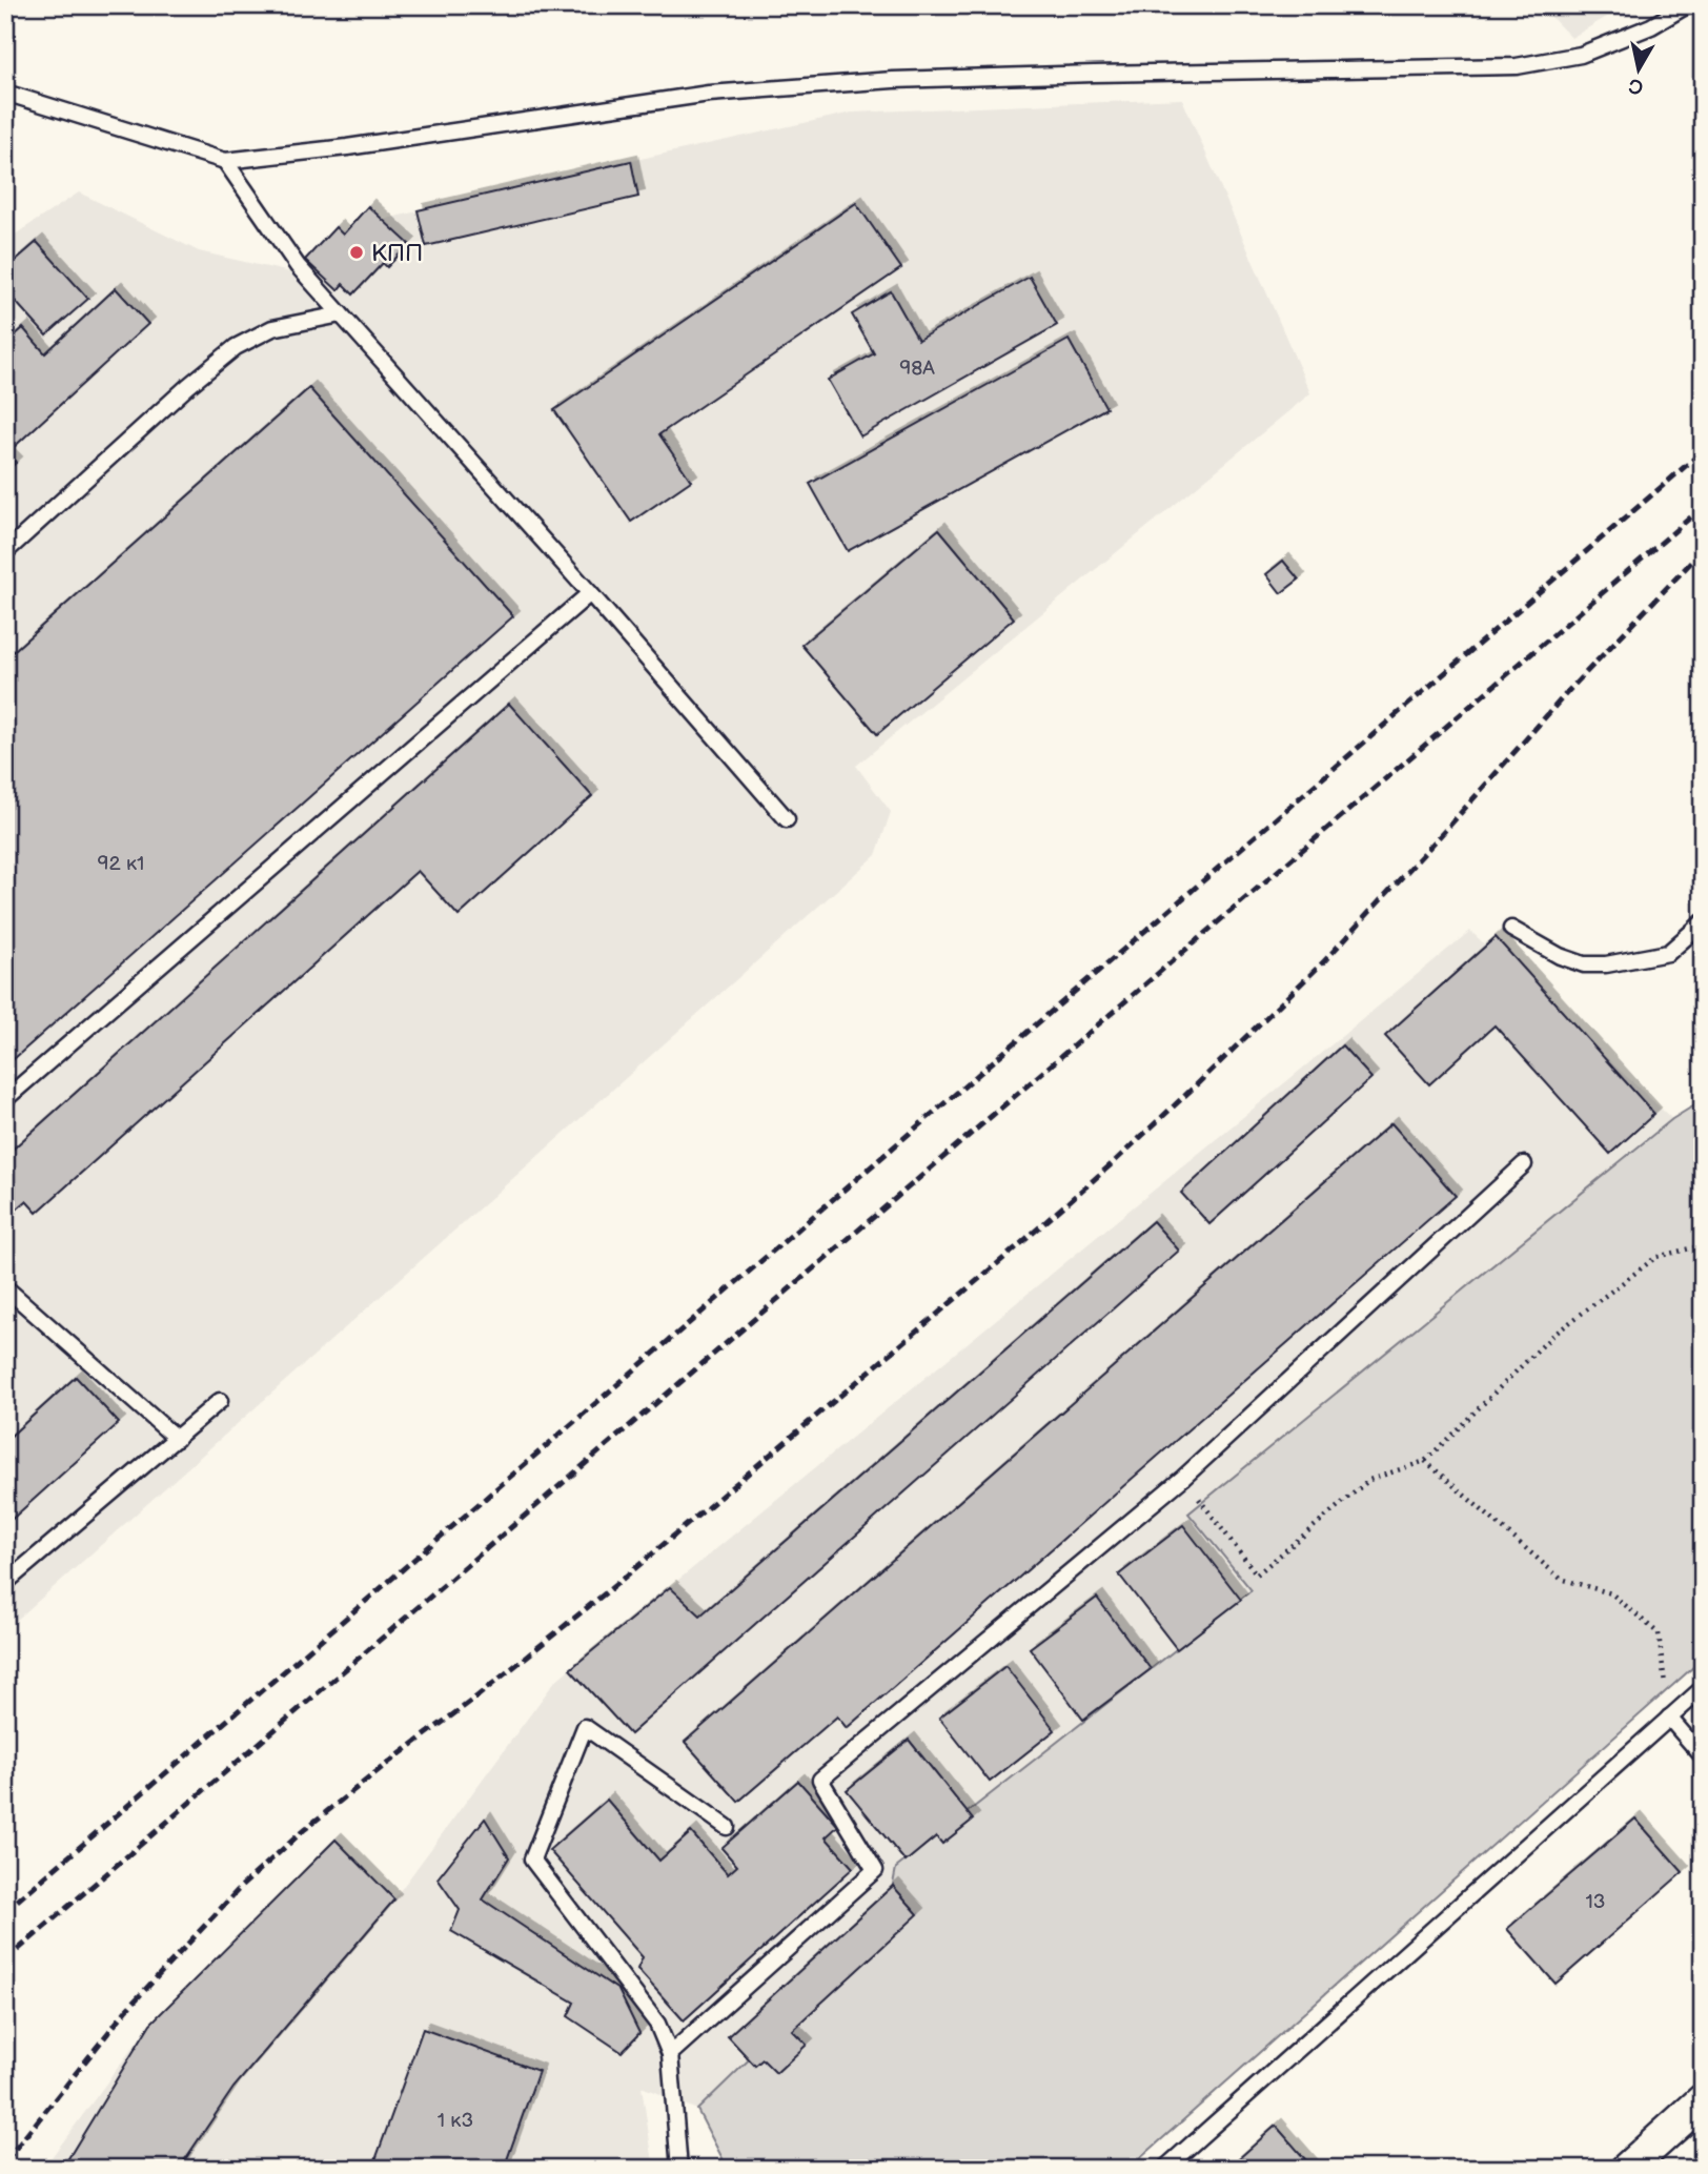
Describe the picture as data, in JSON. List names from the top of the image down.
{
  "places": ["КПП"],
  "house_numbers": [
    "98А",
    "92 к1",
    "13",
    "1 к3"
  ],
  "north": "bottom"
}
